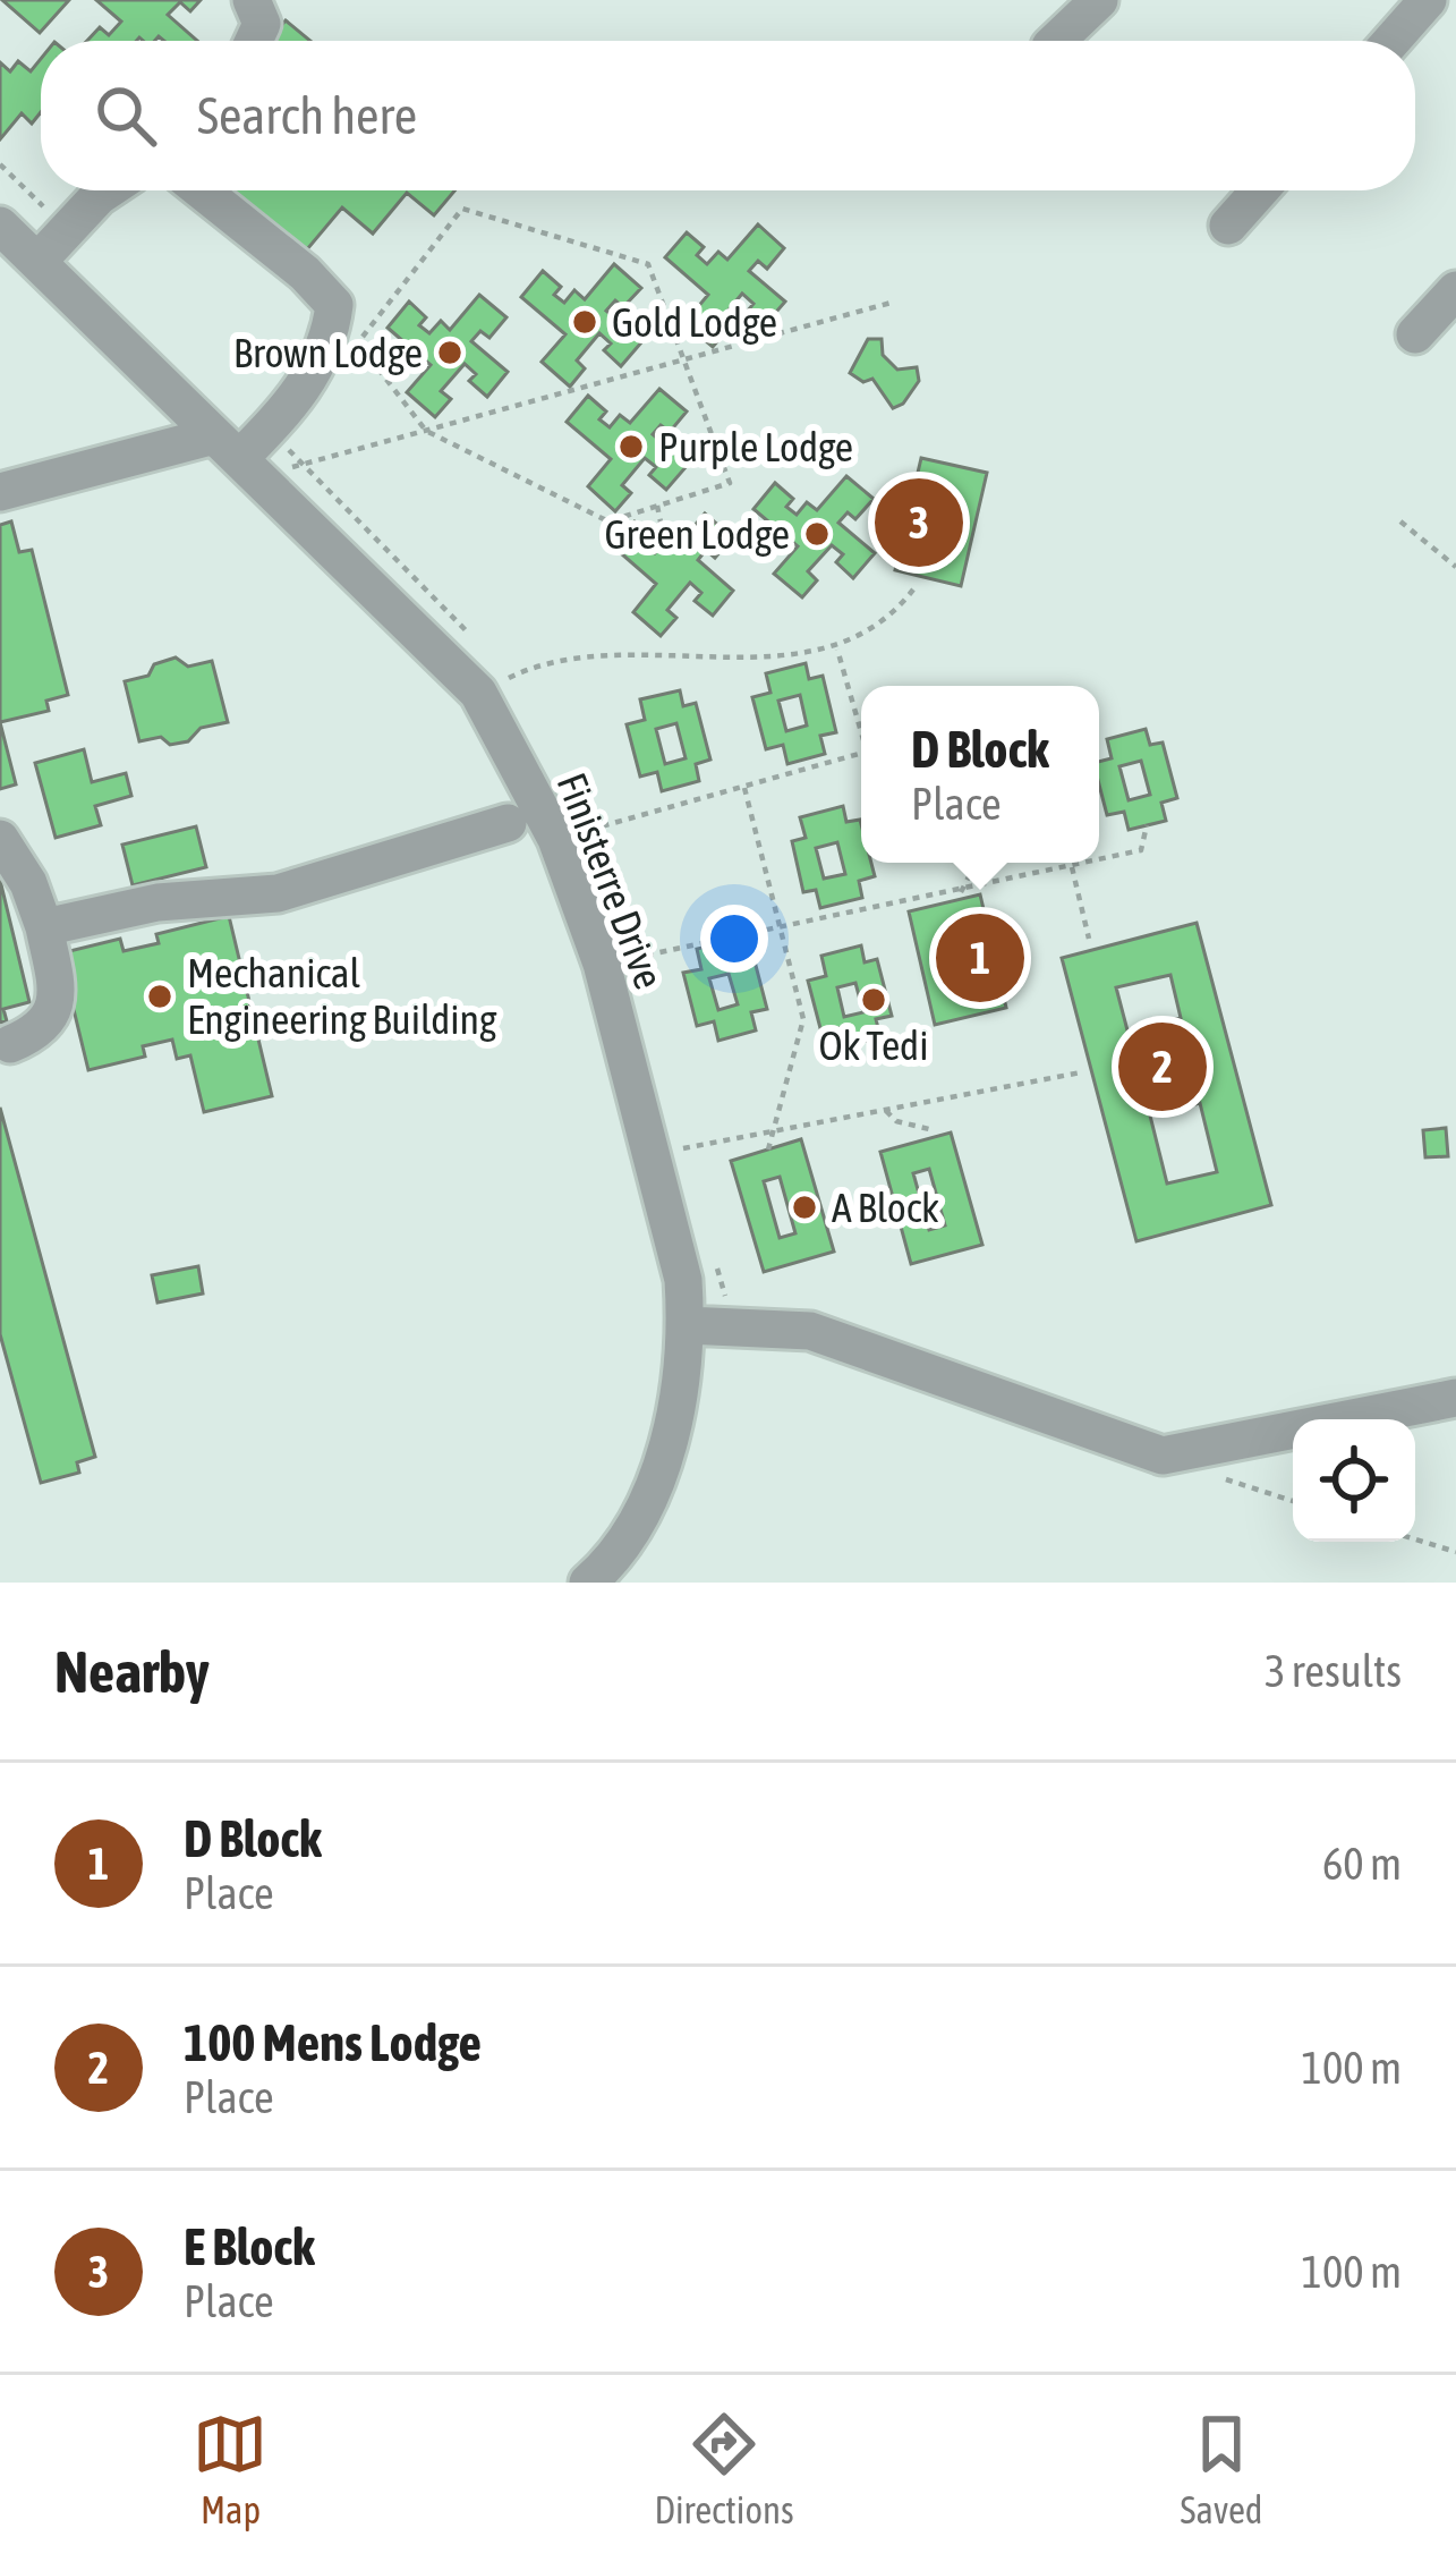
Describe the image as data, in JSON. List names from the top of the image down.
{
  "streets": {
    "street": ["Finisterre Drive"]
  },
  "places": [
    "Gold Lodge",
    "Brown Lodge",
    "Purple Lodge",
    "Green Lodge",
    "Mechanical Engineering Building",
    "Ok Tedi",
    "A Block"
  ],
  "page": {
    "search": "Search here",
    "pins": ["3", "1", "2"],
    "popup": ["D Block", "Place"],
    "heading": ["Nearby", "3 results"],
    "list": [
      {
        "mark": "1",
        "name": "D Block",
        "note": "Place",
        "value": "60 m"
      },
      {
        "mark": "2",
        "name": "100 Mens Lodge",
        "note": "Place",
        "value": "100 m"
      },
      {
        "mark": "3",
        "name": "E Block",
        "note": "Place",
        "value": "100 m"
      }
    ],
    "nav": ["Map", "Directions", "Saved"]
  }
}
